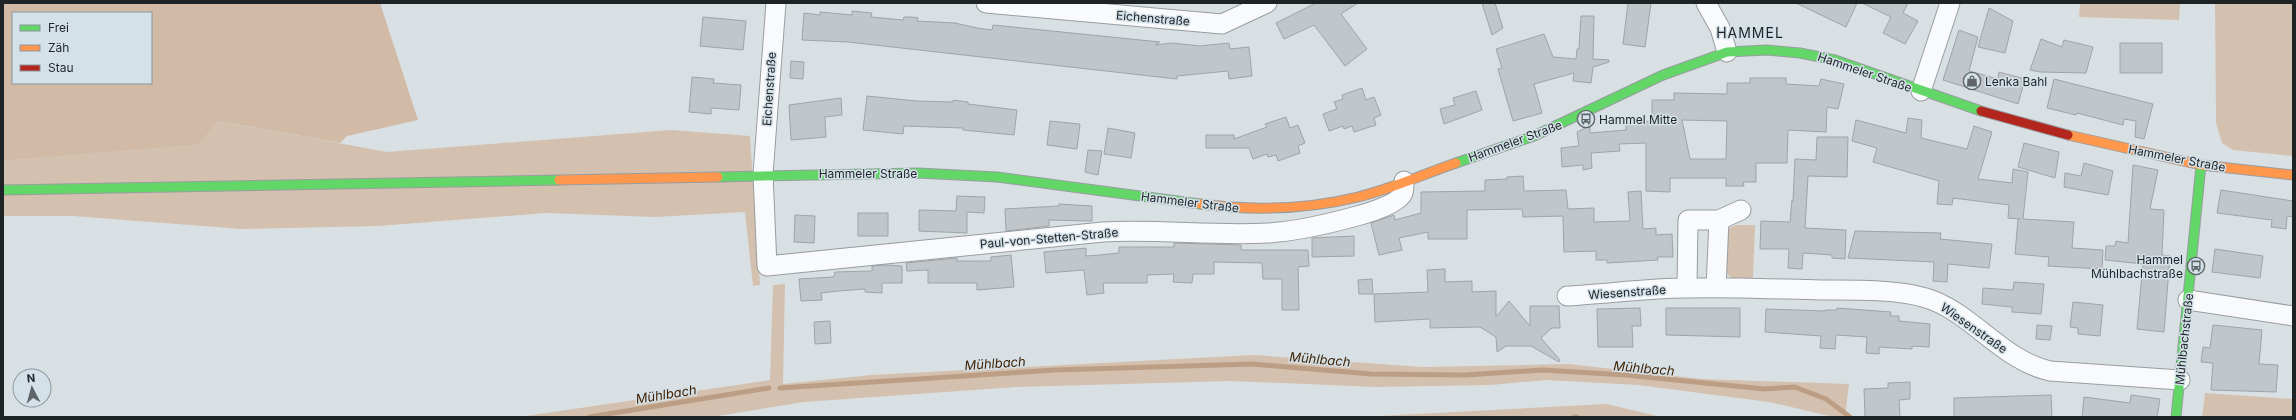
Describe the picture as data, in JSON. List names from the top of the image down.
{
  "streets": {
    "main road": ["Hammeler Straße", "Mühlbachstraße"],
    "street": ["Eichenstraße", "Paul-von-Stetten-Straße", "Wiesenstraße"]
  },
  "crossings": [
    ["Eichenstraße", "Hammeler Straße"],
    ["Eichenstraße", "Paul-von-Stetten-Straße"],
    ["Hammeler Straße", "Paul-von-Stetten-Straße"],
    ["Hammeler Straße", "Mühlbachstraße"],
    ["Wiesenstraße", "Mühlbachstraße"]
  ],
  "districts": ["HAMMEL"],
  "water": ["Mühlbach"],
  "places": {
    "shop": ["Lenka Bahl"],
    "bus stop": ["Hammel Mitte", "Hammel Mühlbachstraße"]
  },
  "legend": ["Frei", "Zäh", "Stau"],
  "north": "top"
}
